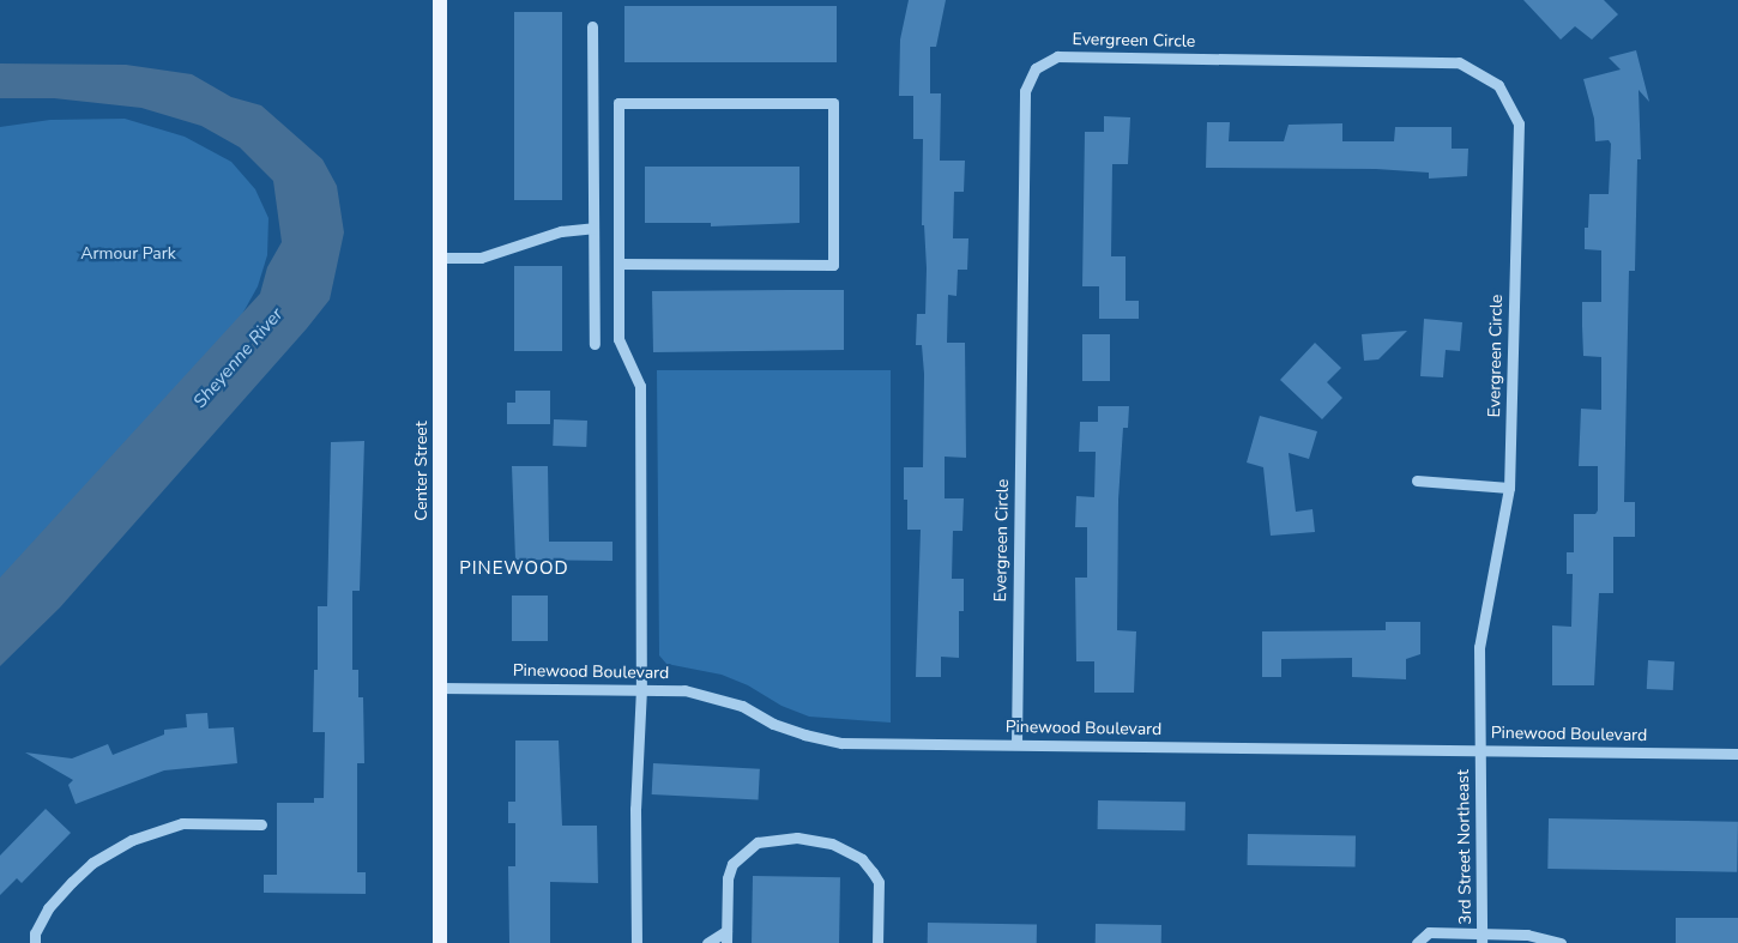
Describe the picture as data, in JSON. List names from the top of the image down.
{
  "streets": {
    "main road": ["Center Street"],
    "street": ["Evergreen Circle", "Pinewood Boulevard", "3rd Street Northeast"]
  },
  "crossings": [
    ["Evergreen Circle", "Pinewood Boulevard"],
    ["Evergreen Circle", "3rd Street Northeast"],
    ["Center Street", "Pinewood Boulevard"],
    ["Pinewood Boulevard", "3rd Street Northeast"]
  ],
  "districts": ["PINEWOOD"],
  "water": ["Sheyenne River"],
  "parks": ["Armour Park"]
}
